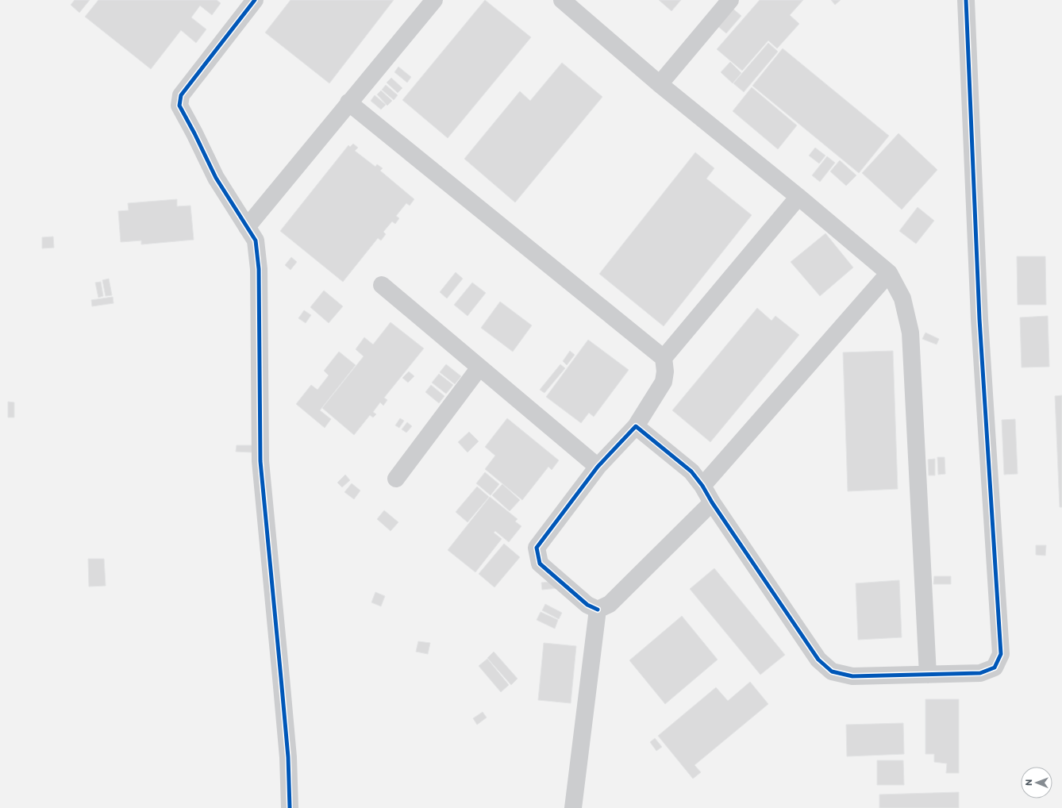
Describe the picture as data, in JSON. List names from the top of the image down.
{
  "north": "left"
}
